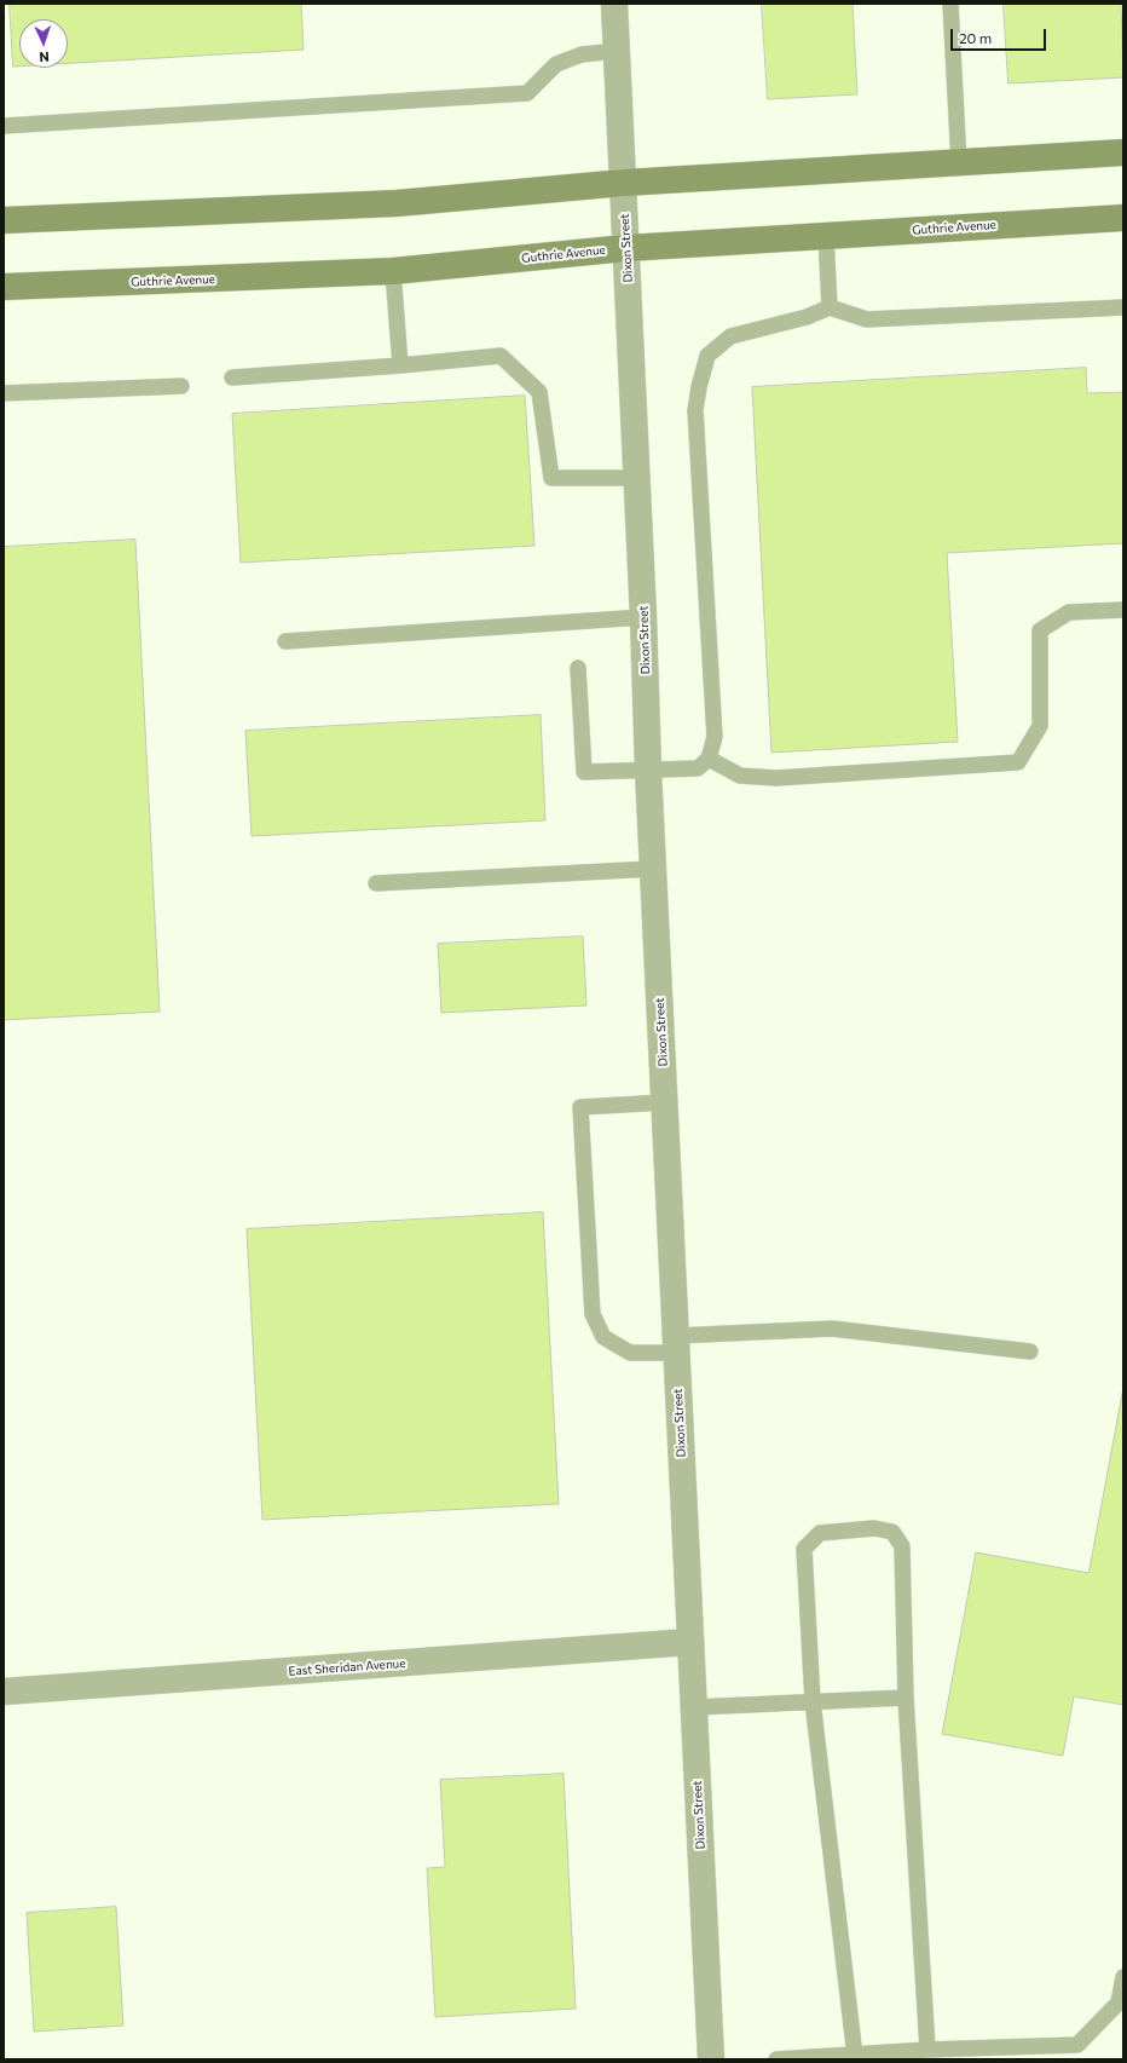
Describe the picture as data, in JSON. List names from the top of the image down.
{
  "streets": {
    "main road": ["Guthrie Avenue"],
    "street": ["Dixon Street", "East Sheridan Avenue"]
  },
  "crossings": [
    ["Guthrie Avenue", "Dixon Street"],
    ["Dixon Street", "East Sheridan Avenue"]
  ],
  "scale_bar": "20 m",
  "north": "bottom"
}
